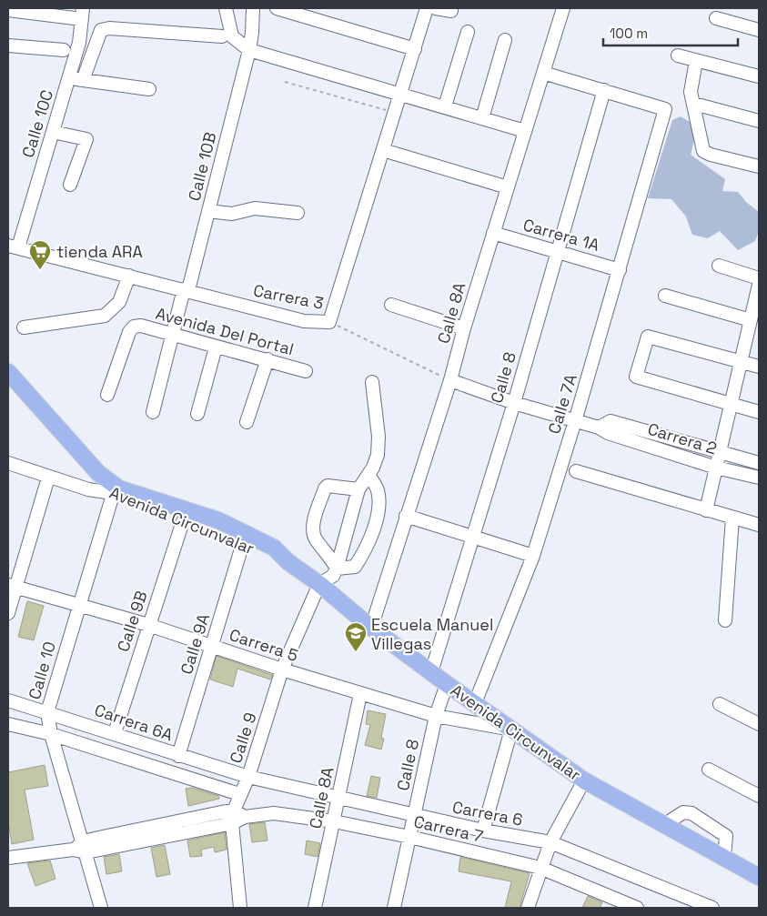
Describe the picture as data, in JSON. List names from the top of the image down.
{
  "streets": {
    "main road": ["Avenida Circunvalar"],
    "street": [
      "Calle 10C",
      "Calle 10B",
      "Carrera 1A",
      "Carrera 3",
      "Calle 8A",
      "Avenida Del Portal",
      "Calle 8",
      "Calle 7A",
      "Carrera 2",
      "Calle 9B",
      "Calle 9A",
      "Carrera 5",
      "Calle 10",
      "Carrera 6A",
      "Calle 9",
      "Carrera 6",
      "Carrera 7"
    ]
  },
  "crossings": [
    ["Calle 10C", "Carrera 3"],
    ["Calle 10B", "Carrera 3"],
    ["Calle 10B", "Avenida Del Portal"],
    ["Carrera 1A", "Calle 8A"],
    ["Carrera 1A", "Calle 8"],
    ["Carrera 1A", "Calle 7A"],
    ["Calle 8A", "Carrera 2"],
    ["Calle 8A", "Avenida Circunvalar"],
    ["Calle 8A", "Carrera 5"],
    ["Calle 8A", "Carrera 6"],
    ["Calle 8A", "Carrera 7"],
    ["Calle 8", "Calle 7A"],
    ["Calle 8", "Carrera 2"],
    ["Calle 8", "Avenida Circunvalar"],
    ["Calle 8", "Carrera 5"],
    ["Calle 8", "Carrera 6"],
    ["Calle 8", "Carrera 7"],
    ["Calle 7A", "Carrera 2"],
    ["Calle 7A", "Avenida Circunvalar"],
    ["Avenida Circunvalar", "Calle 9B"],
    ["Avenida Circunvalar", "Calle 9A"],
    ["Avenida Circunvalar", "Carrera 5"],
    ["Avenida Circunvalar", "Calle 10"],
    ["Avenida Circunvalar", "Calle 9"],
    ["Calle 9B", "Carrera 5"],
    ["Calle 9B", "Carrera 6A"],
    ["Calle 9A", "Carrera 5"],
    ["Calle 9A", "Carrera 6A"],
    ["Carrera 5", "Calle 10"],
    ["Carrera 5", "Calle 9"],
    ["Calle 10", "Carrera 6A"],
    ["Calle 10", "Carrera 7"],
    ["Carrera 6A", "Calle 9"],
    ["Carrera 6A", "Carrera 6"],
    ["Calle 9", "Carrera 6"],
    ["Calle 9", "Carrera 7"]
  ],
  "places": {
    "supermarket": ["tienda ARA"],
    "school or university": ["Escuela Manuel Villegas"]
  },
  "scale_bar": "100 m"
}
